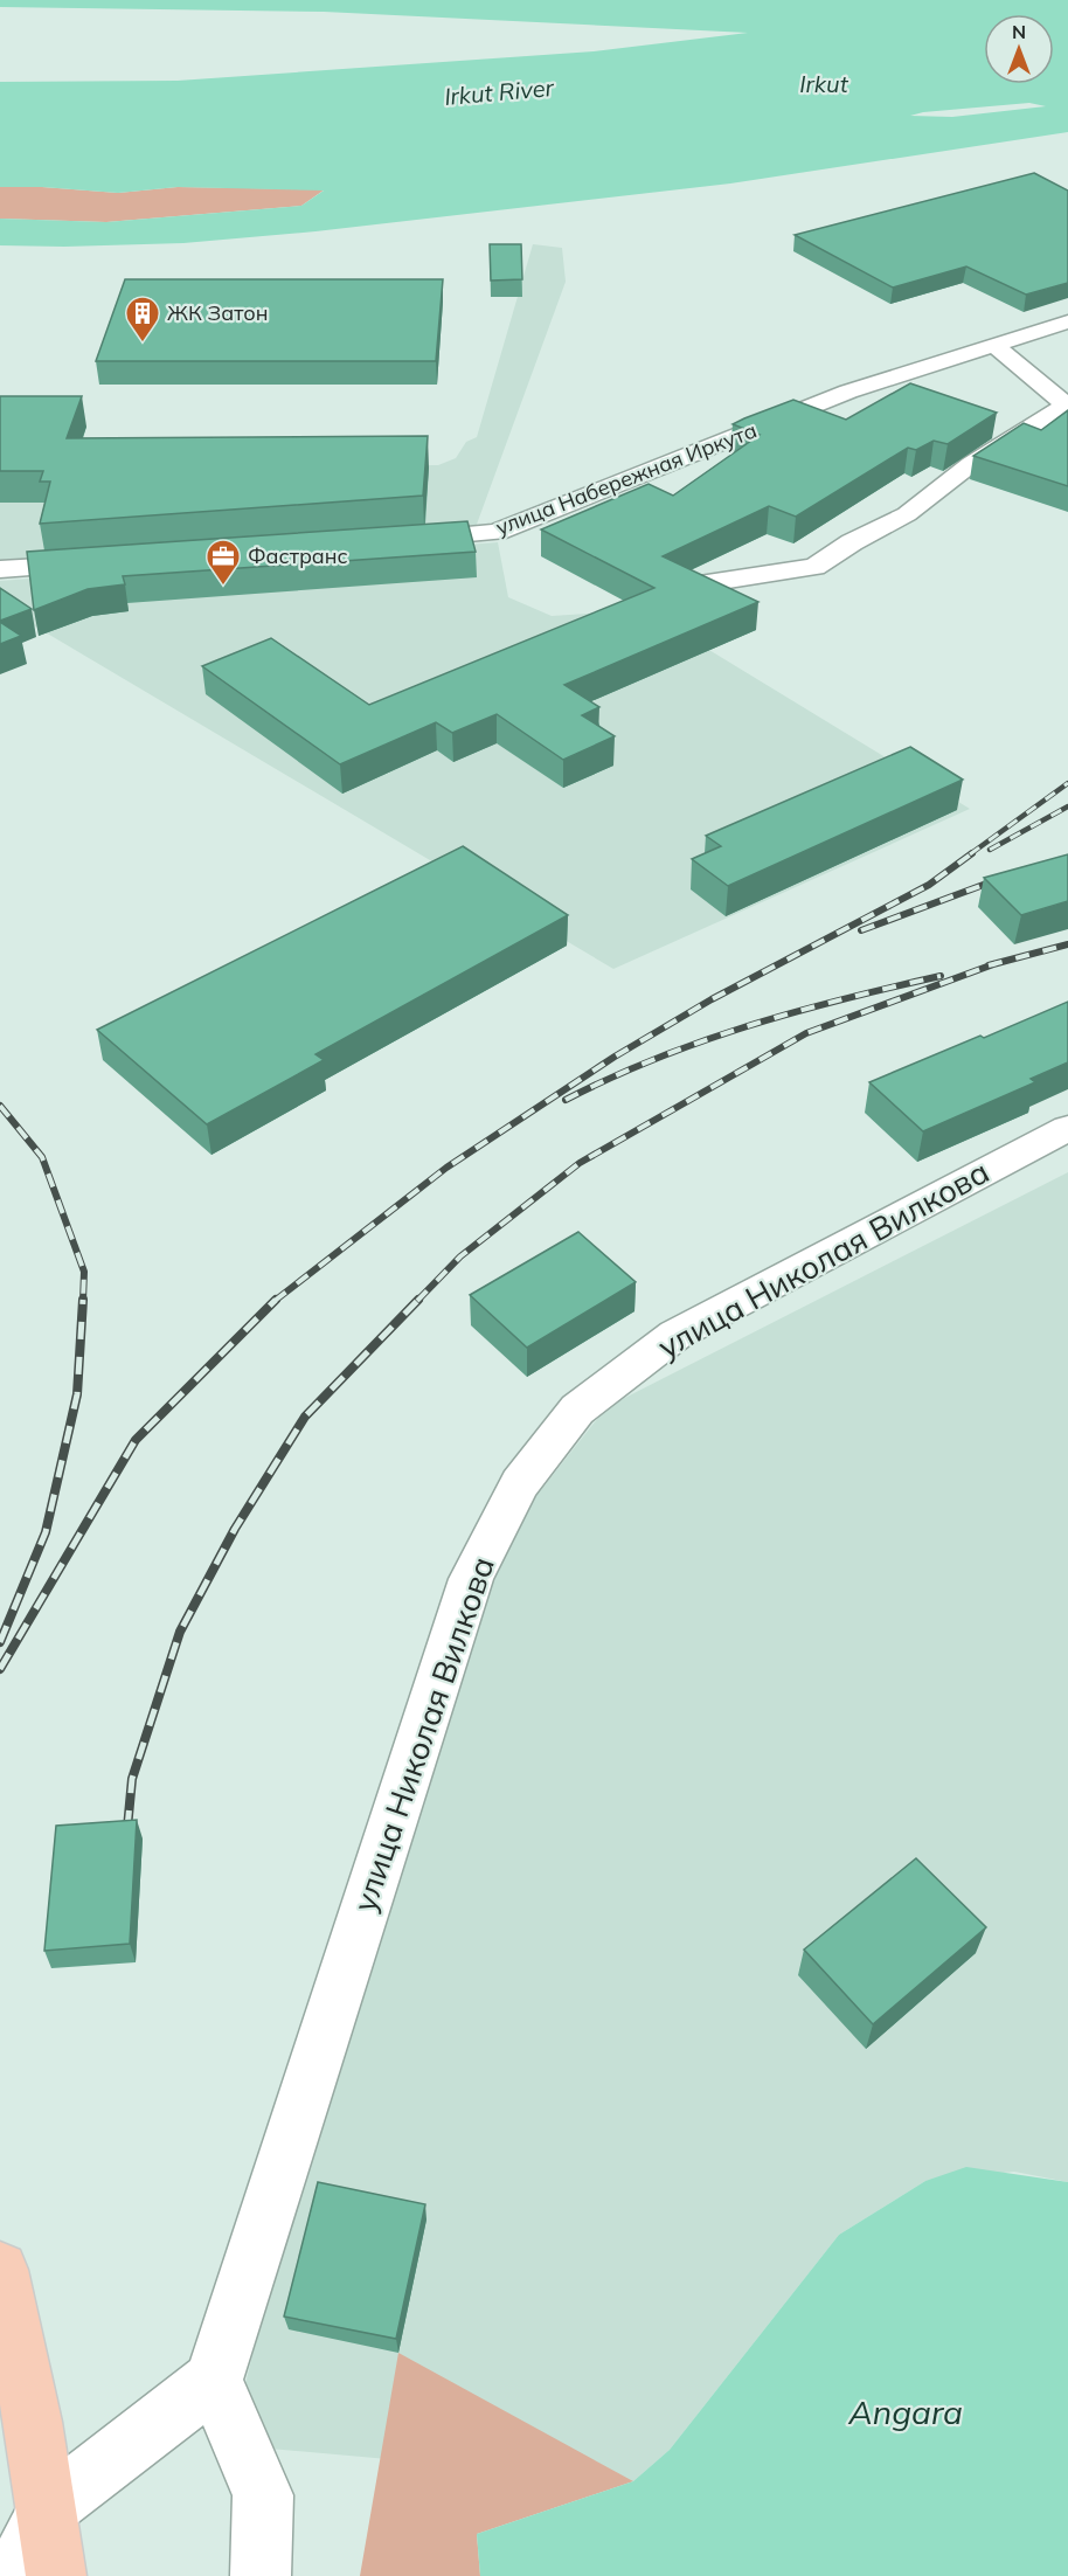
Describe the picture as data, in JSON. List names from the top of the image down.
{
  "streets": {
    "street": ["улица Набережная Иркута", "улица Николая Вилкова"]
  },
  "water": ["Irkut", "Irkut River", "Angara"],
  "places": {
    "building": ["ЖК Затон"],
    "office": ["Фастранс"]
  },
  "north": "top"
}
